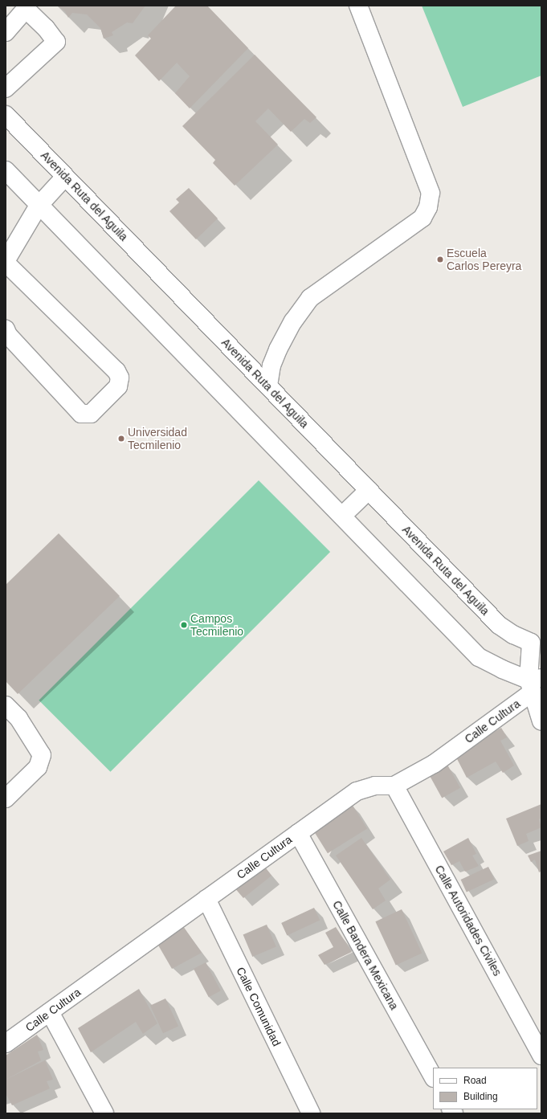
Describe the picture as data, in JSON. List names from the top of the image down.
{
  "streets": {
    "street": [
      "Avenida Ruta del Aguila",
      "Calle Cultura",
      "Calle Autoridades Civiles",
      "Calle Bandera Mexicana",
      "Calle Comunidad"
    ]
  },
  "crossings": [
    ["Calle Cultura", "Calle Autoridades Civiles"],
    ["Calle Cultura", "Calle Bandera Mexicana"],
    ["Calle Cultura", "Calle Comunidad"]
  ],
  "places": ["Escuela Carlos Pereyra", "Universidad Tecmilenio", "Campos Tecmilenio"],
  "legend": ["Road", "Building"]
}
